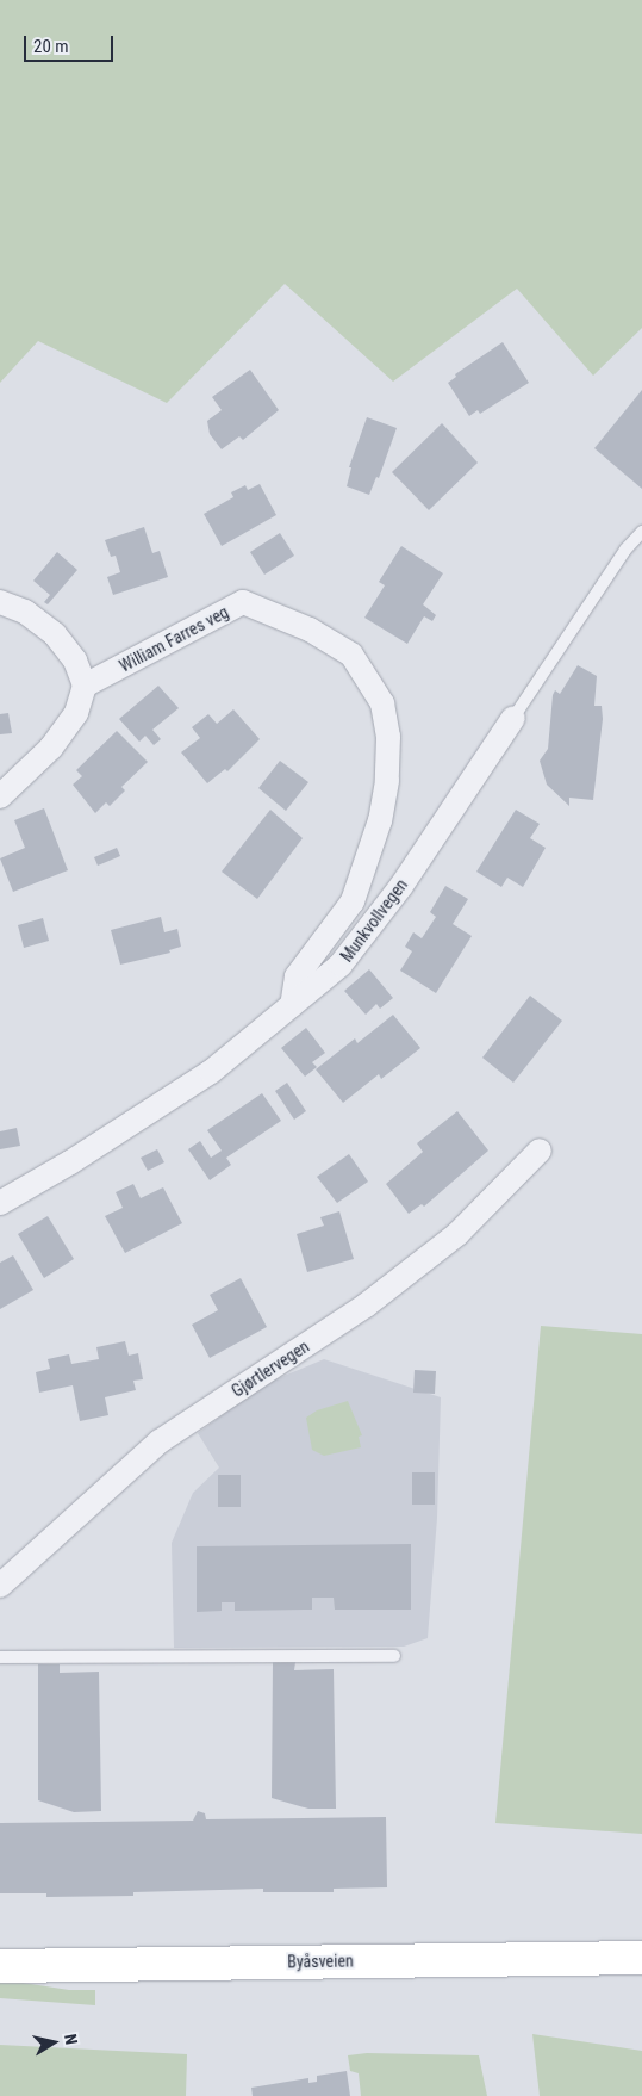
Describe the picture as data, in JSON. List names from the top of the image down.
{
  "streets": {
    "main road": ["Byåsveien"],
    "street": ["William Farres veg", "Munkvollvegen", "Gjørtlervegen"]
  },
  "crossings": [
    ["William Farres veg", "Munkvollvegen"]
  ],
  "scale_bar": "20 m",
  "north": "right"
}
